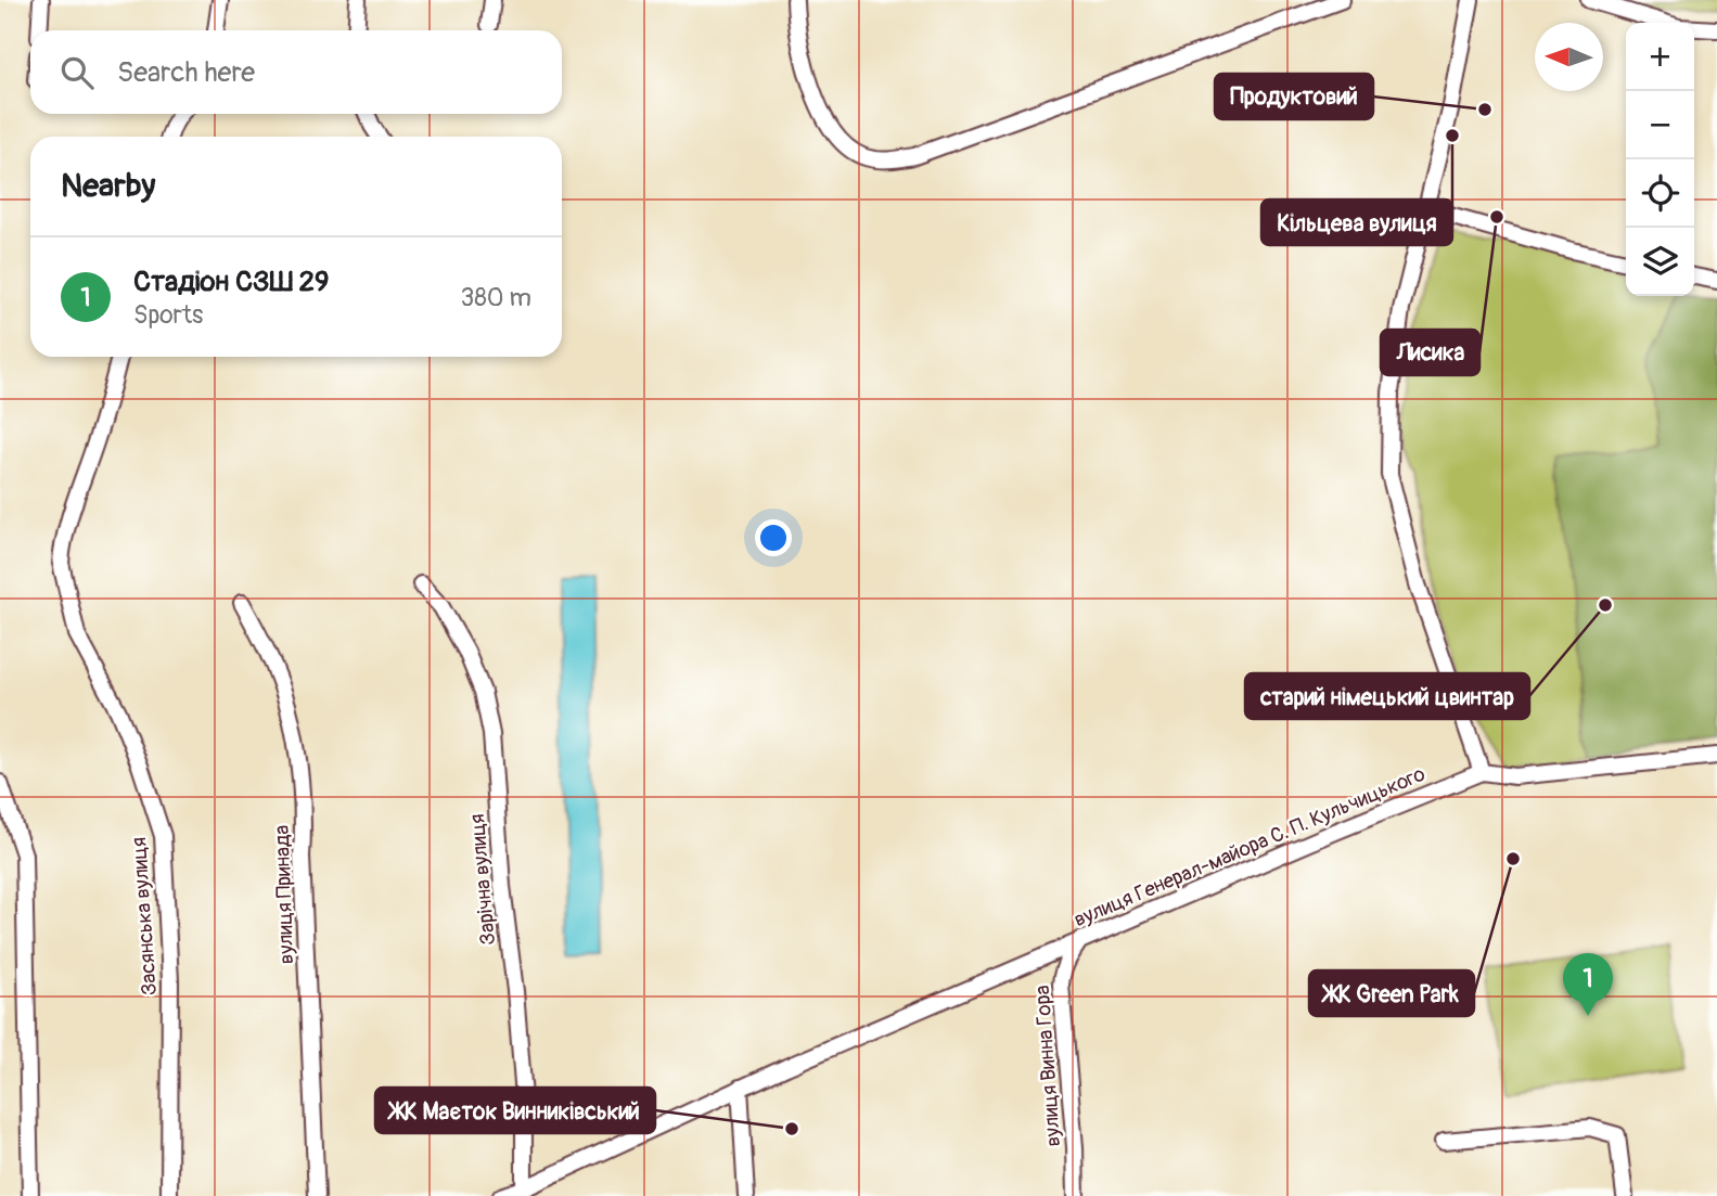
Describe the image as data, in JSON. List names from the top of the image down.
{
  "streets": {
    "street": [
      "вулиця Генерал-майора С. П. Кульчицького",
      "Зарічна вулиця",
      "вулиця Принада",
      "Засянська вулиця",
      "вулиця Винна Гора"
    ]
  },
  "crossings": [
    ["вулиця Генерал-майора С. П. Кульчицького", "Зарічна вулиця"],
    ["вулиця Генерал-майора С. П. Кульчицького", "вулиця Винна Гора"]
  ],
  "places": [
    "Продуктовий",
    "Кільцева вулиця",
    "Лисика",
    "старий німецький цвинтар",
    "ЖК Green Park",
    "ЖК Маєток Винниківський"
  ],
  "north": "left",
  "page": {
    "map_buttons": ["+", "−"],
    "search": "Search here",
    "heading": "Nearby",
    "list": [
      {
        "mark": "1",
        "name": "Стадіон СЗШ 29",
        "note": "Sports",
        "value": "380 m"
      }
    ],
    "pins": "1"
  }
}
